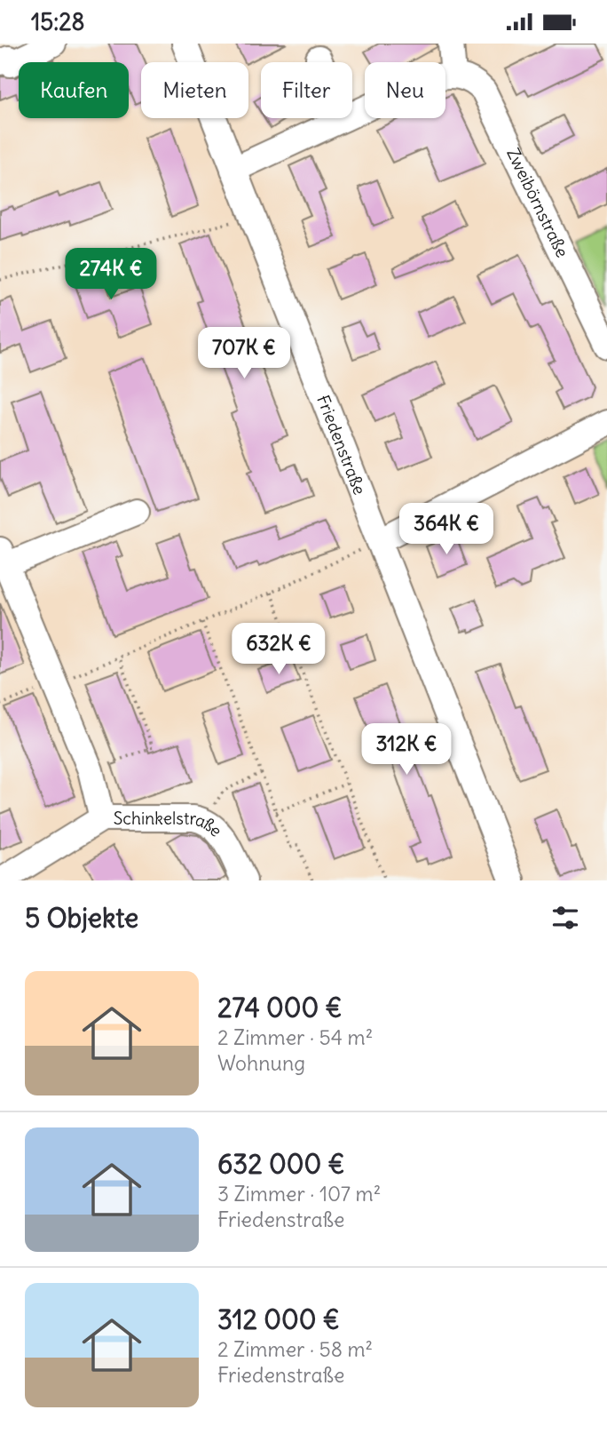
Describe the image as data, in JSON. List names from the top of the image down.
{
  "streets": {
    "street": ["Zweibörnstraße", "Friedenstraße", "Schinkelstraße"]
  },
  "page": {
    "status": "15:28",
    "chip": [
      "Kaufen",
      "Mieten",
      "Filter",
      "Neu"
    ],
    "price": [
      "274K €",
      "707K €",
      "364K €",
      "632K €",
      "312K €"
    ],
    "heading": "5 Objekte",
    "list": [
      {
        "name": "274 000 €",
        "note": "2 Zimmer · 54 m² · Wohnung"
      },
      {
        "name": "632 000 €",
        "note": "3 Zimmer · 107 m² · Friedenstraße"
      },
      {
        "name": "312 000 €",
        "note": "2 Zimmer · 58 m² · Friedenstraße"
      }
    ]
  }
}
